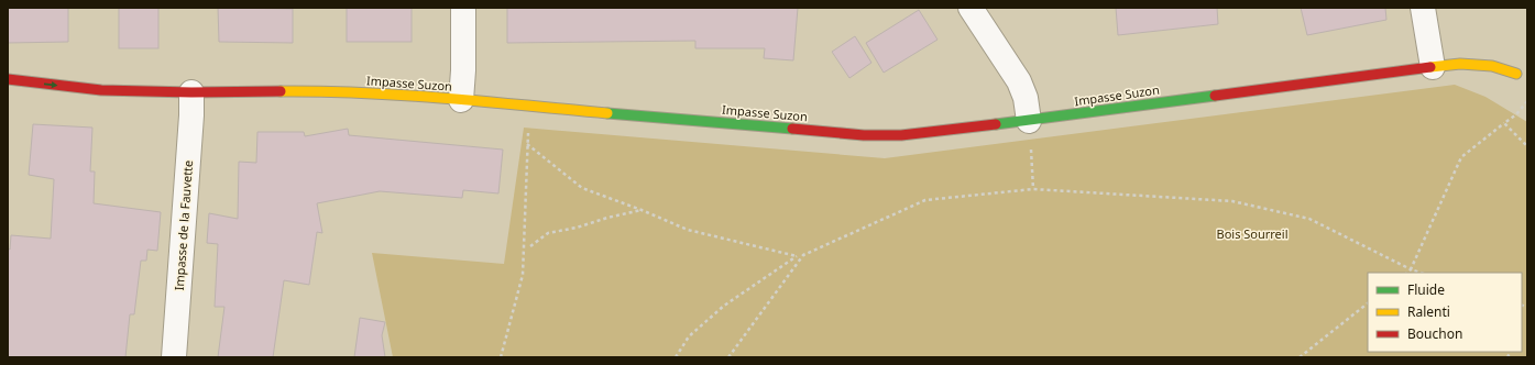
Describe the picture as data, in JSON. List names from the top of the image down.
{
  "streets": {
    "street": ["Impasse Suzon", "Impasse de la Fauvette"]
  },
  "crossings": [
    ["Impasse Suzon", "Impasse de la Fauvette"]
  ],
  "parks": ["Bois Sourreil"],
  "legend": ["Fluide", "Ralenti", "Bouchon"]
}
